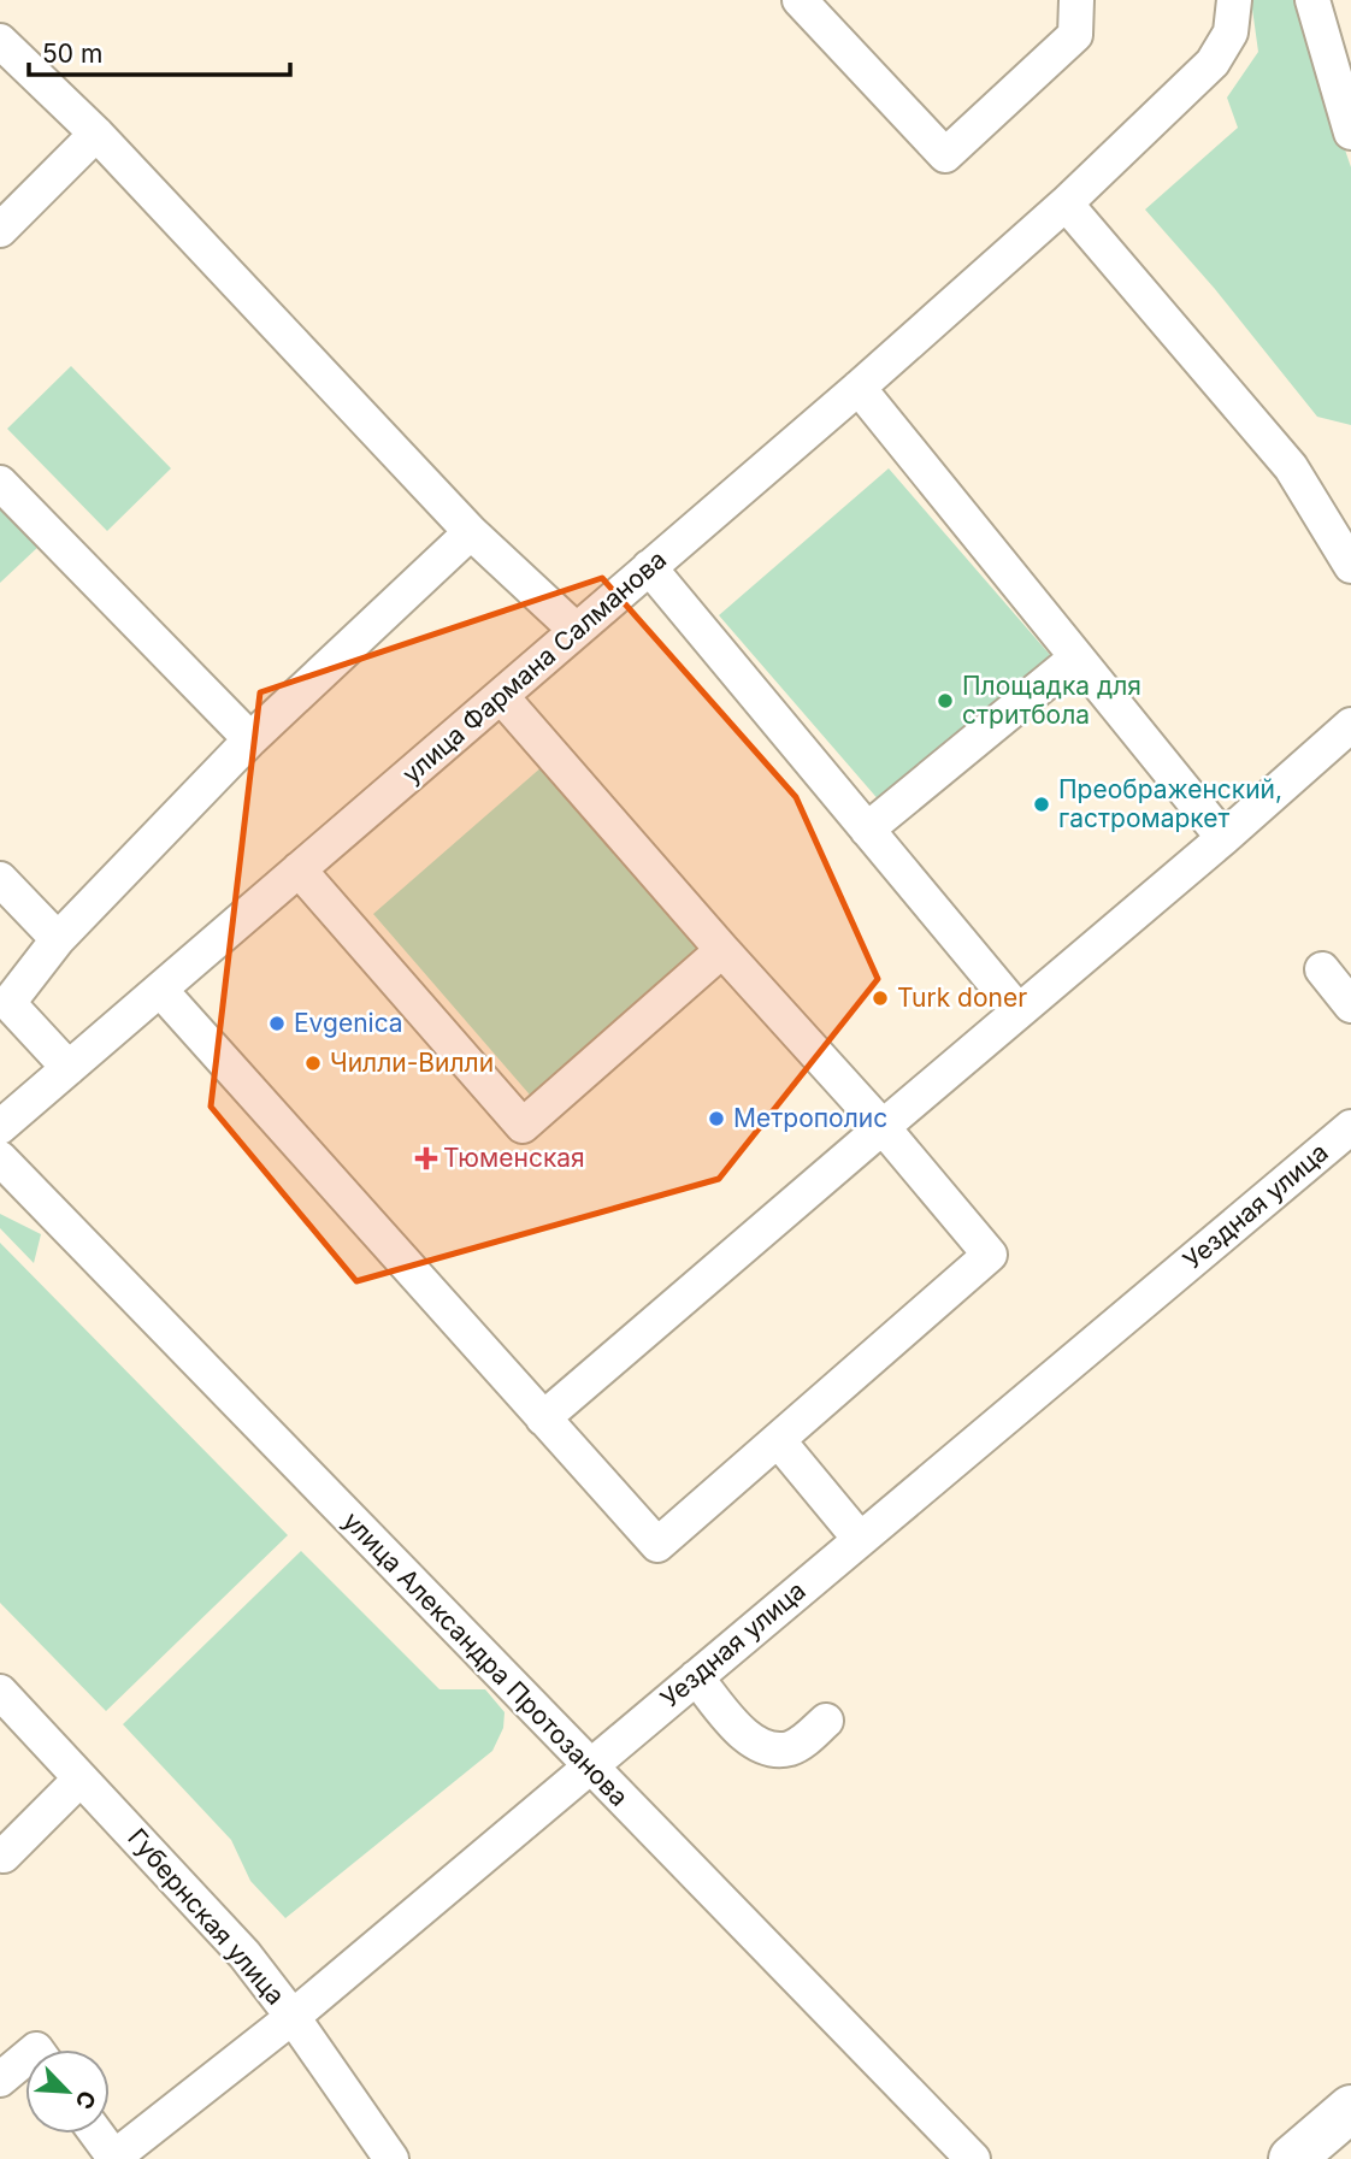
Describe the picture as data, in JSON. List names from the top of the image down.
{
  "streets": {
    "street": [
      "улица Фармана Салманова",
      "Уездная улица",
      "улица Александра Протозанова",
      "Губернская улица"
    ]
  },
  "crossings": [
    ["Уездная улица", "улица Александра Протозанова"],
    ["Уездная улица", "Губернская улица"]
  ],
  "places": {
    "other": [
      "Площадка для стритбола",
      "Преображенский, гастромаркет",
      "Turk doner",
      "Evgenica",
      "Чилли-Вилли",
      "Метрополис"
    ],
    "health": ["Тюменская"]
  },
  "scale_bar": "50 m",
  "north": "bottom right"
}
